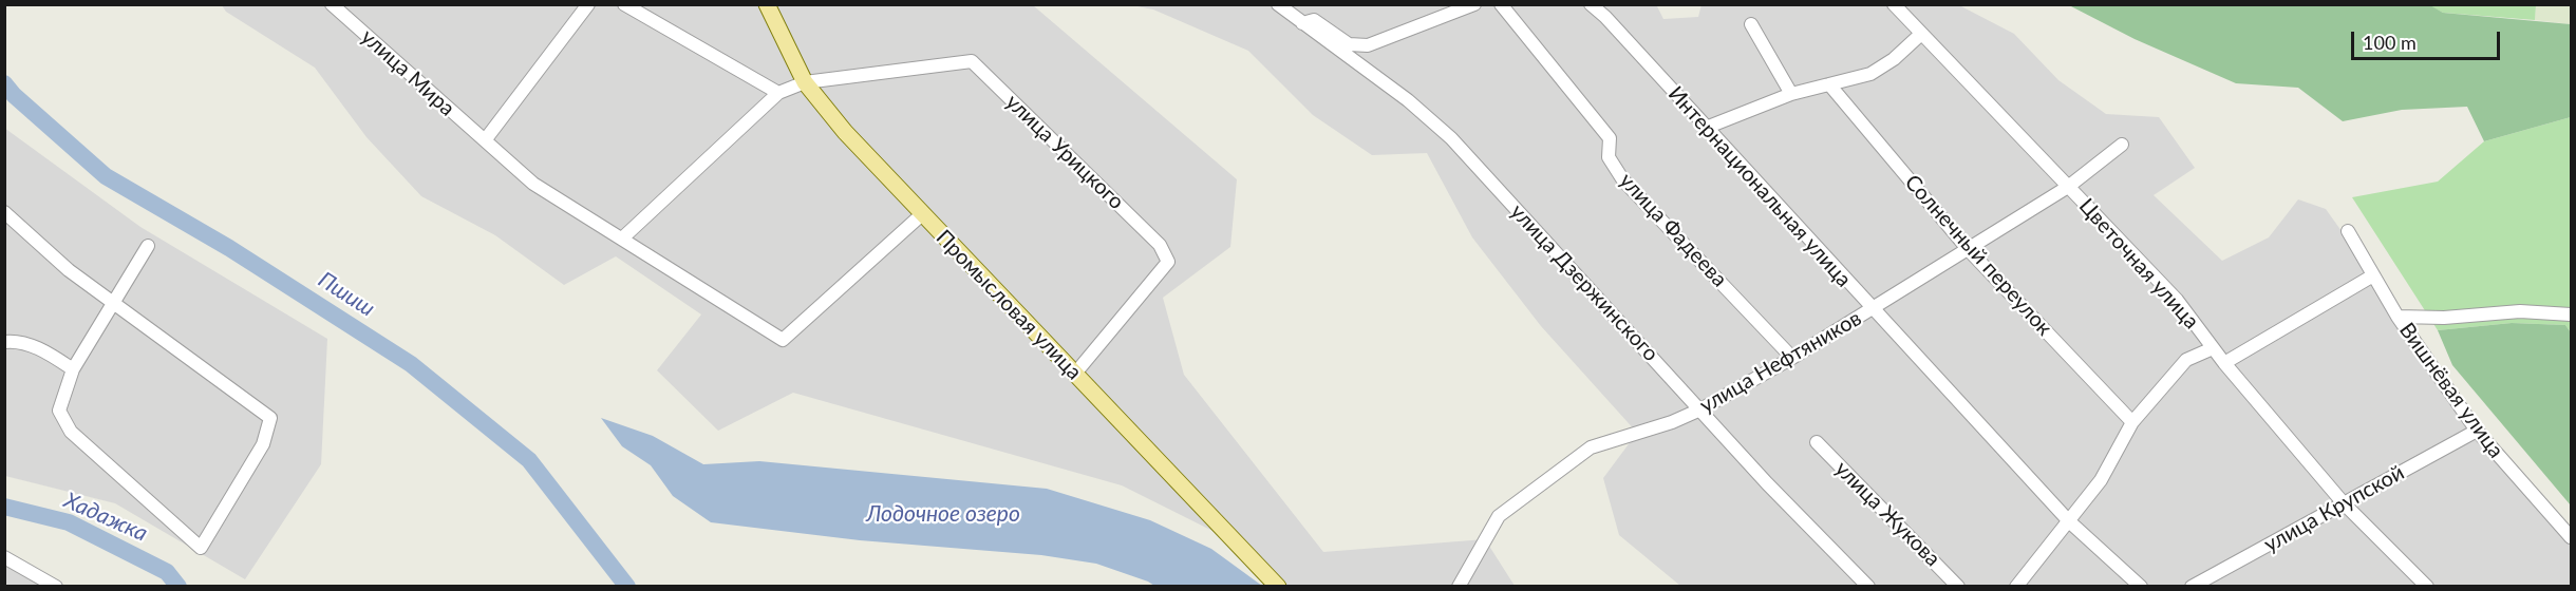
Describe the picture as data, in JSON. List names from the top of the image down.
{
  "streets": {
    "main road": ["Промысловая улица"],
    "street": [
      "улица Мира",
      "улица Урицкого",
      "Интернациональная улица",
      "улица Фадеева",
      "Солнечный переулок",
      "Цветочная улица",
      "улица Дзержинского",
      "улица Нефтяников",
      "Вишнёвая улица",
      "улица Крупской",
      "улица Жукова"
    ]
  },
  "crossings": [
    ["улица Мира", "Промысловая улица"],
    ["улица Урицкого", "Промысловая улица"],
    ["Интернациональная улица", "улица Нефтяников"],
    ["улица Фадеева", "улица Нефтяников"],
    ["Солнечный переулок", "улица Нефтяников"],
    ["Цветочная улица", "улица Нефтяников"],
    ["Цветочная улица", "улица Крупской"],
    ["улица Дзержинского", "улица Нефтяников"],
    ["Вишнёвая улица", "улица Крупской"]
  ],
  "water": ["Пшиш", "Лодочное озеро", "Хадажка"],
  "scale_bar": "100 m"
}
